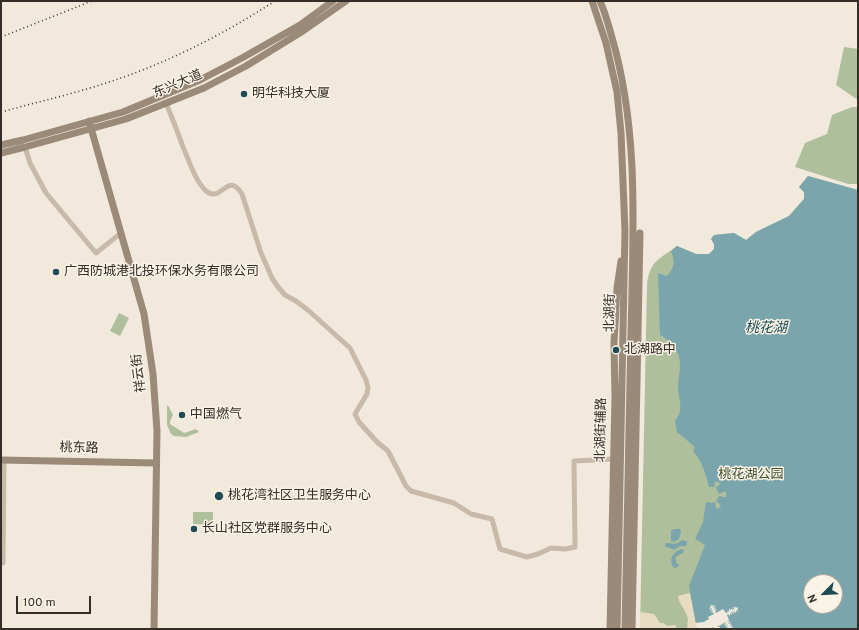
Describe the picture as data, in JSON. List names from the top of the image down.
{
  "streets": {
    "main road": [
      "东兴大道",
      "北湖街",
      "祥云街",
      "北湖街辅路",
      "桃东路"
    ]
  },
  "crossings": [
    ["东兴大道", "祥云街"],
    ["北湖街", "北湖街辅路"],
    ["祥云街", "桃东路"]
  ],
  "water": ["桃花湖"],
  "parks": ["桃花湖公园"],
  "places": [
    "明华科技大厦",
    "广西防城港北投环保水务有限公司",
    "北湖路中",
    "中国燃气",
    "桃花湾社区卫生服务中心",
    "长山社区党群服务中心"
  ],
  "scale_bar": "100 m",
  "north": "bottom left"
}
